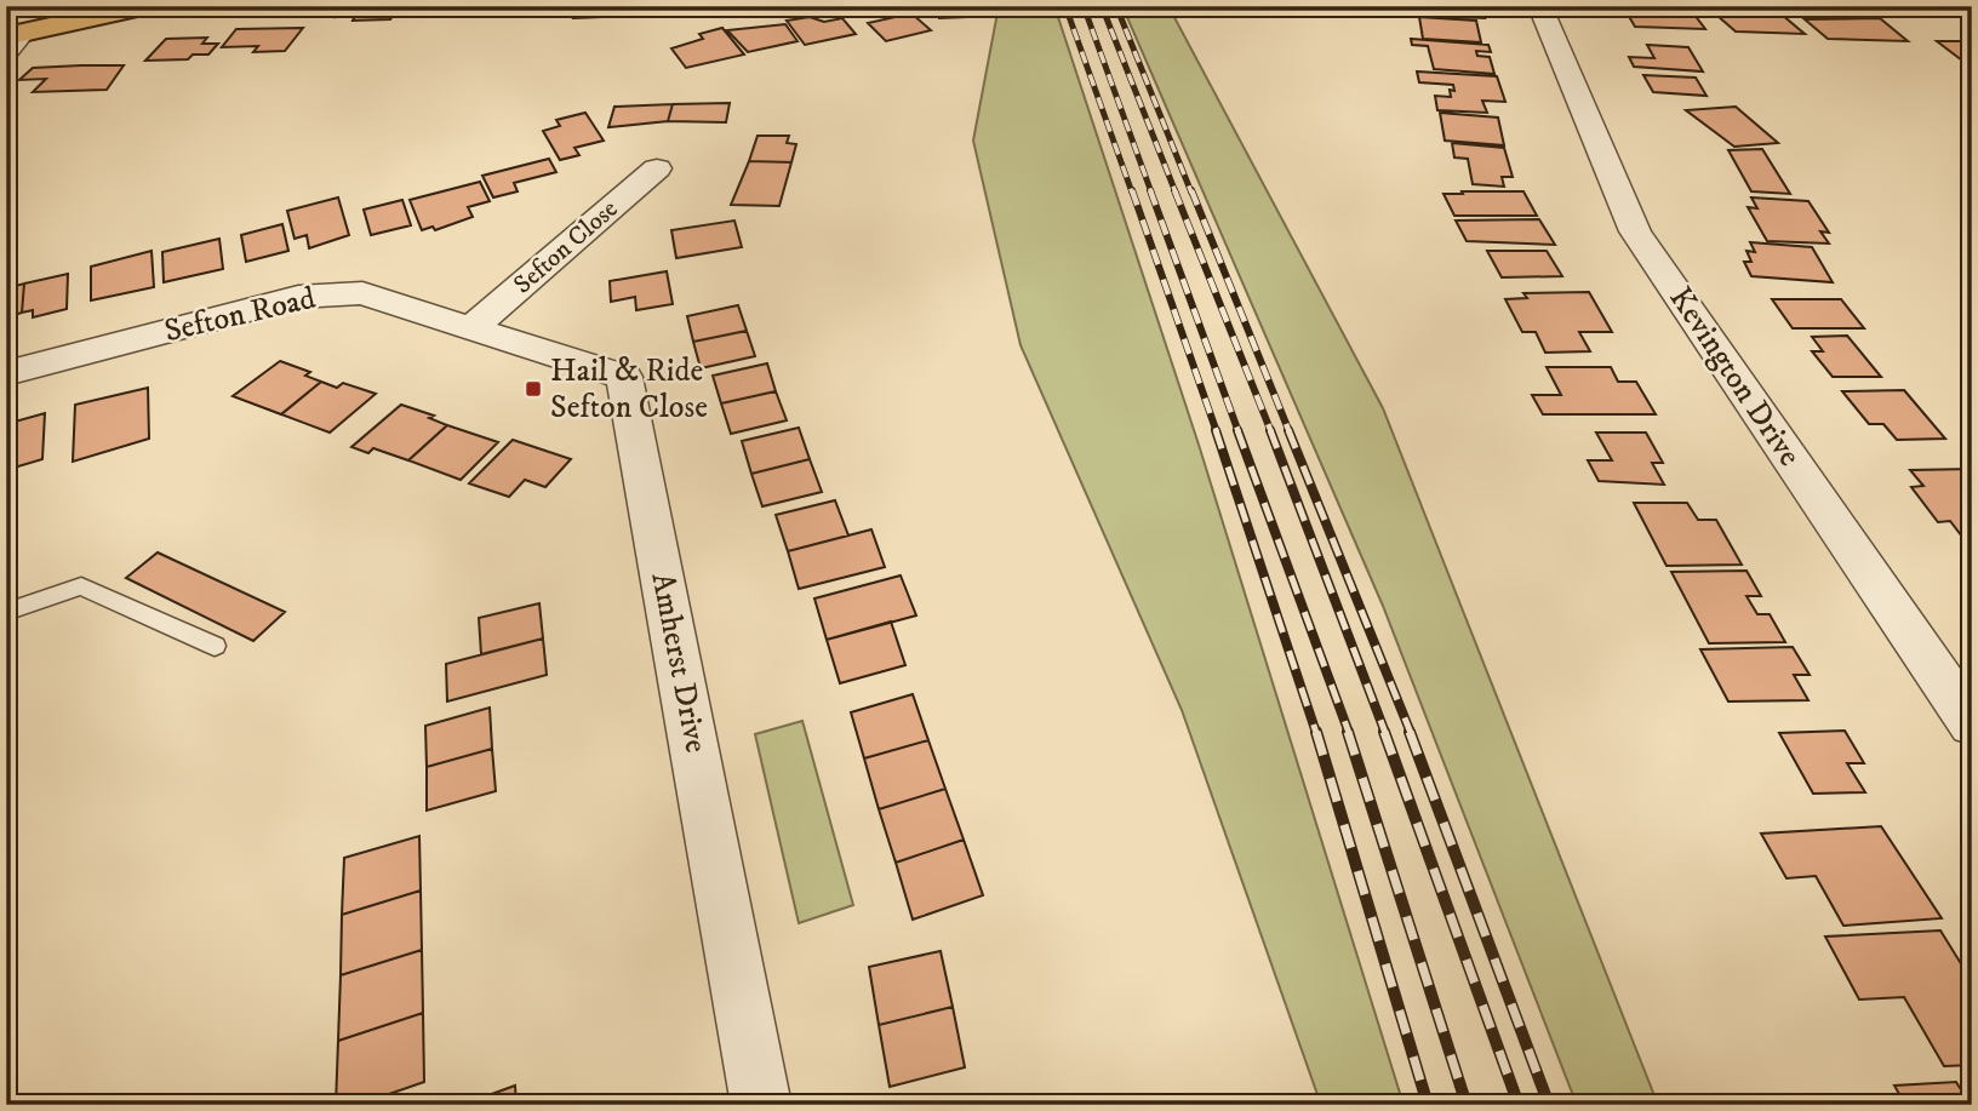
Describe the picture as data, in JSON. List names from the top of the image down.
{
  "streets": {
    "street": [
      "Sefton Close",
      "Sefton Road",
      "Kevington Drive",
      "Amherst Drive"
    ]
  },
  "crossings": [
    ["Sefton Close", "Sefton Road"],
    ["Sefton Close", "Amherst Drive"],
    ["Sefton Road", "Amherst Drive"]
  ],
  "places": {
    "transit": ["Hail & Ride Sefton Close"]
  }
}
